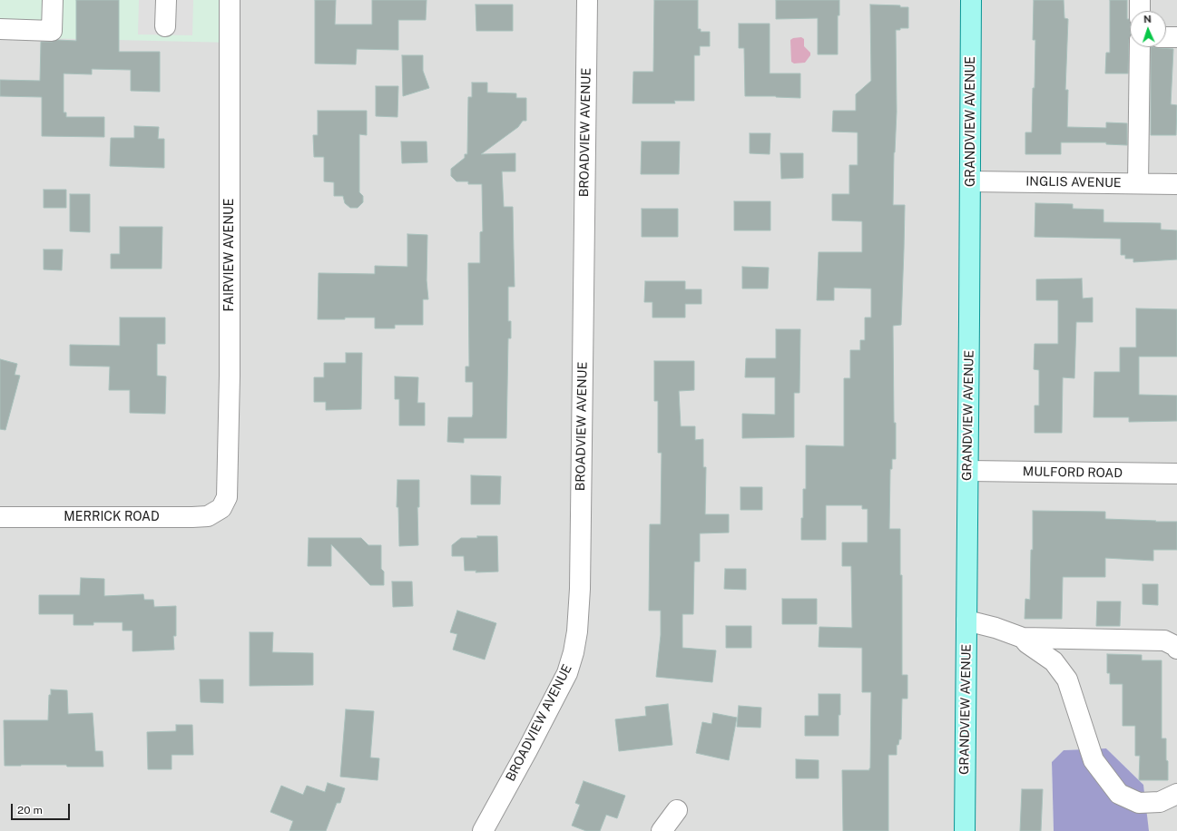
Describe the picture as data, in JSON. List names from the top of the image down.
{
  "streets": {
    "main road": ["GRANDVIEW AVENUE"],
    "street": [
      "BROADVIEW AVENUE",
      "INGLIS AVENUE",
      "FAIRVIEW AVENUE",
      "MULFORD ROAD",
      "MERRICK ROAD"
    ]
  },
  "crossings": [
    ["GRANDVIEW AVENUE", "INGLIS AVENUE"],
    ["GRANDVIEW AVENUE", "MULFORD ROAD"],
    ["FAIRVIEW AVENUE", "MERRICK ROAD"]
  ],
  "scale_bar": "20 m",
  "north": "top"
}
